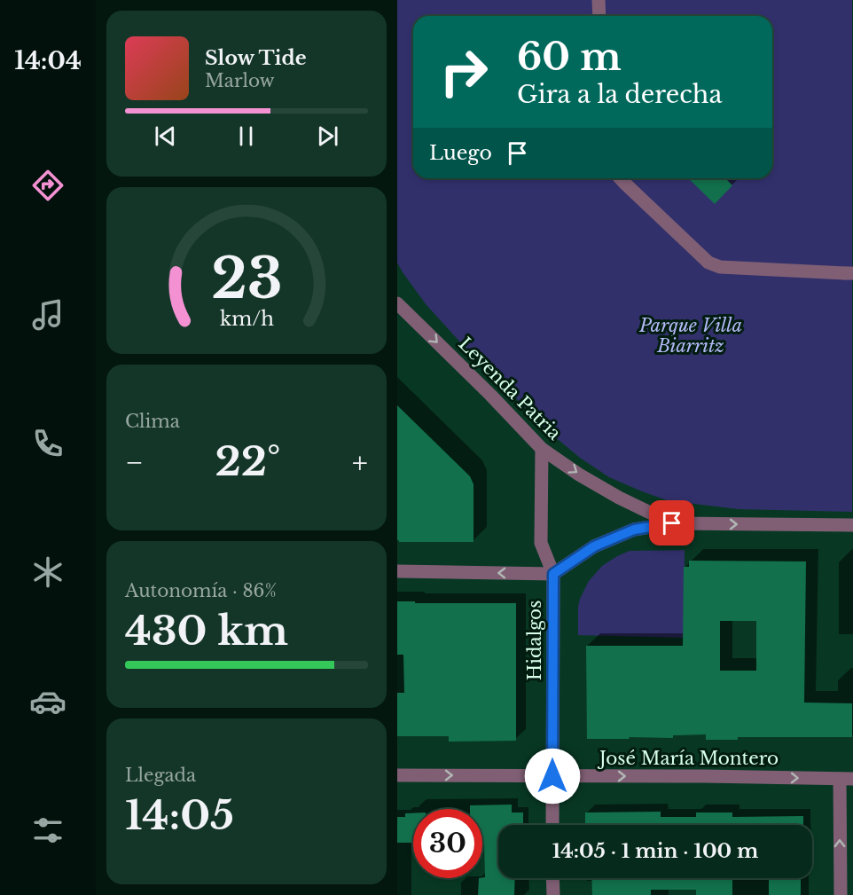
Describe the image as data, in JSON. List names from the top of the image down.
{
  "streets": {
    "street": ["Leyenda Patria", "Hidalgos", "José María Montero"]
  },
  "crossings": [
    ["Leyenda Patria", "Hidalgos"],
    ["Hidalgos", "José María Montero"]
  ],
  "one_way": ["Leyenda Patria", "José María Montero"],
  "parks": ["Parque Villa Biarritz"],
  "page": {
    "tabs": "14:04",
    "turn": ["60 m", "Gira a la derecha"],
    "song": ["Slow Tide", "Marlow"],
    "then": "Luego",
    "tile": [
      "Clima",
      ["Autonomía · 86%", "430 km"],
      ["Llegada", "14:05"]
    ],
    "heat": ["−", "22°", "+"],
    "limit": "30",
    "trip": "14:05 · 1 min · 100 m",
    "gauge": ["23", "km/h"]
  }
}
